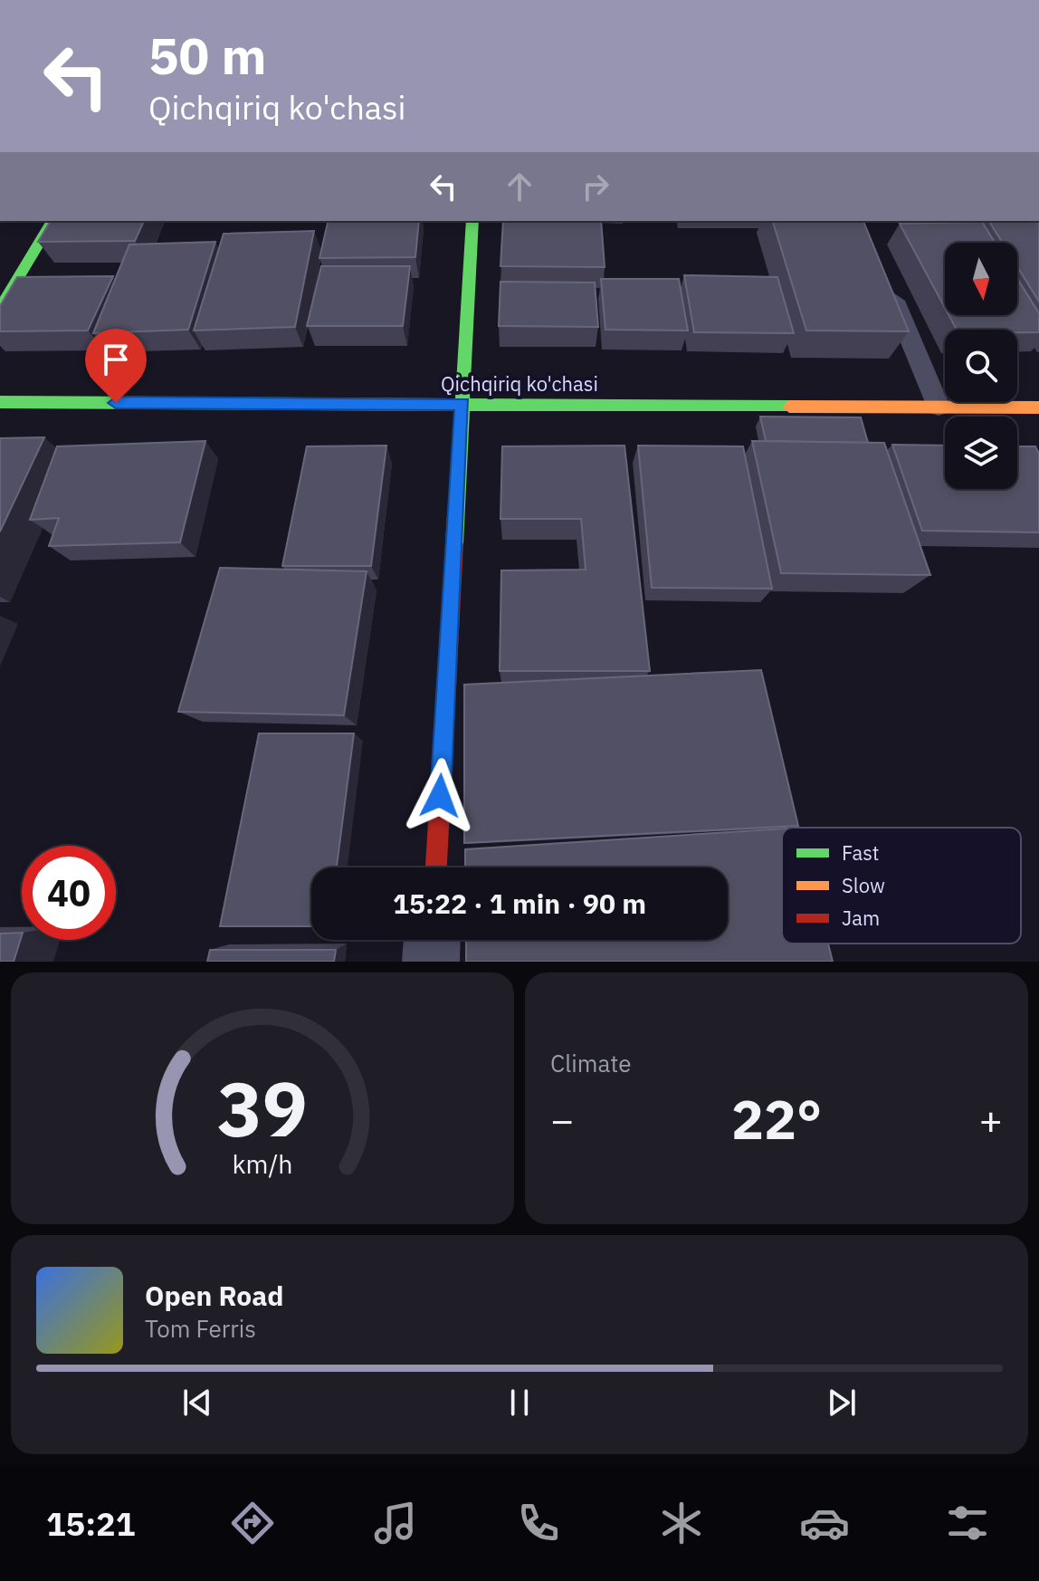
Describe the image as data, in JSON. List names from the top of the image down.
{
  "streets": {
    "street": ["Qichqiriq ko'chasi"]
  },
  "legend": ["Fast", "Slow", "Jam"],
  "north": "bottom",
  "page": {
    "turn": ["50 m", "Qichqiriq ko'chasi"],
    "limit": "40",
    "trip": "15:22 · 1 min · 90 m",
    "tile": "Climate",
    "heat": ["−", "22°", "+"],
    "song": ["Open Road", "Tom Ferris"],
    "tabs": "15:21",
    "gauge": ["39", "km/h"]
  }
}
